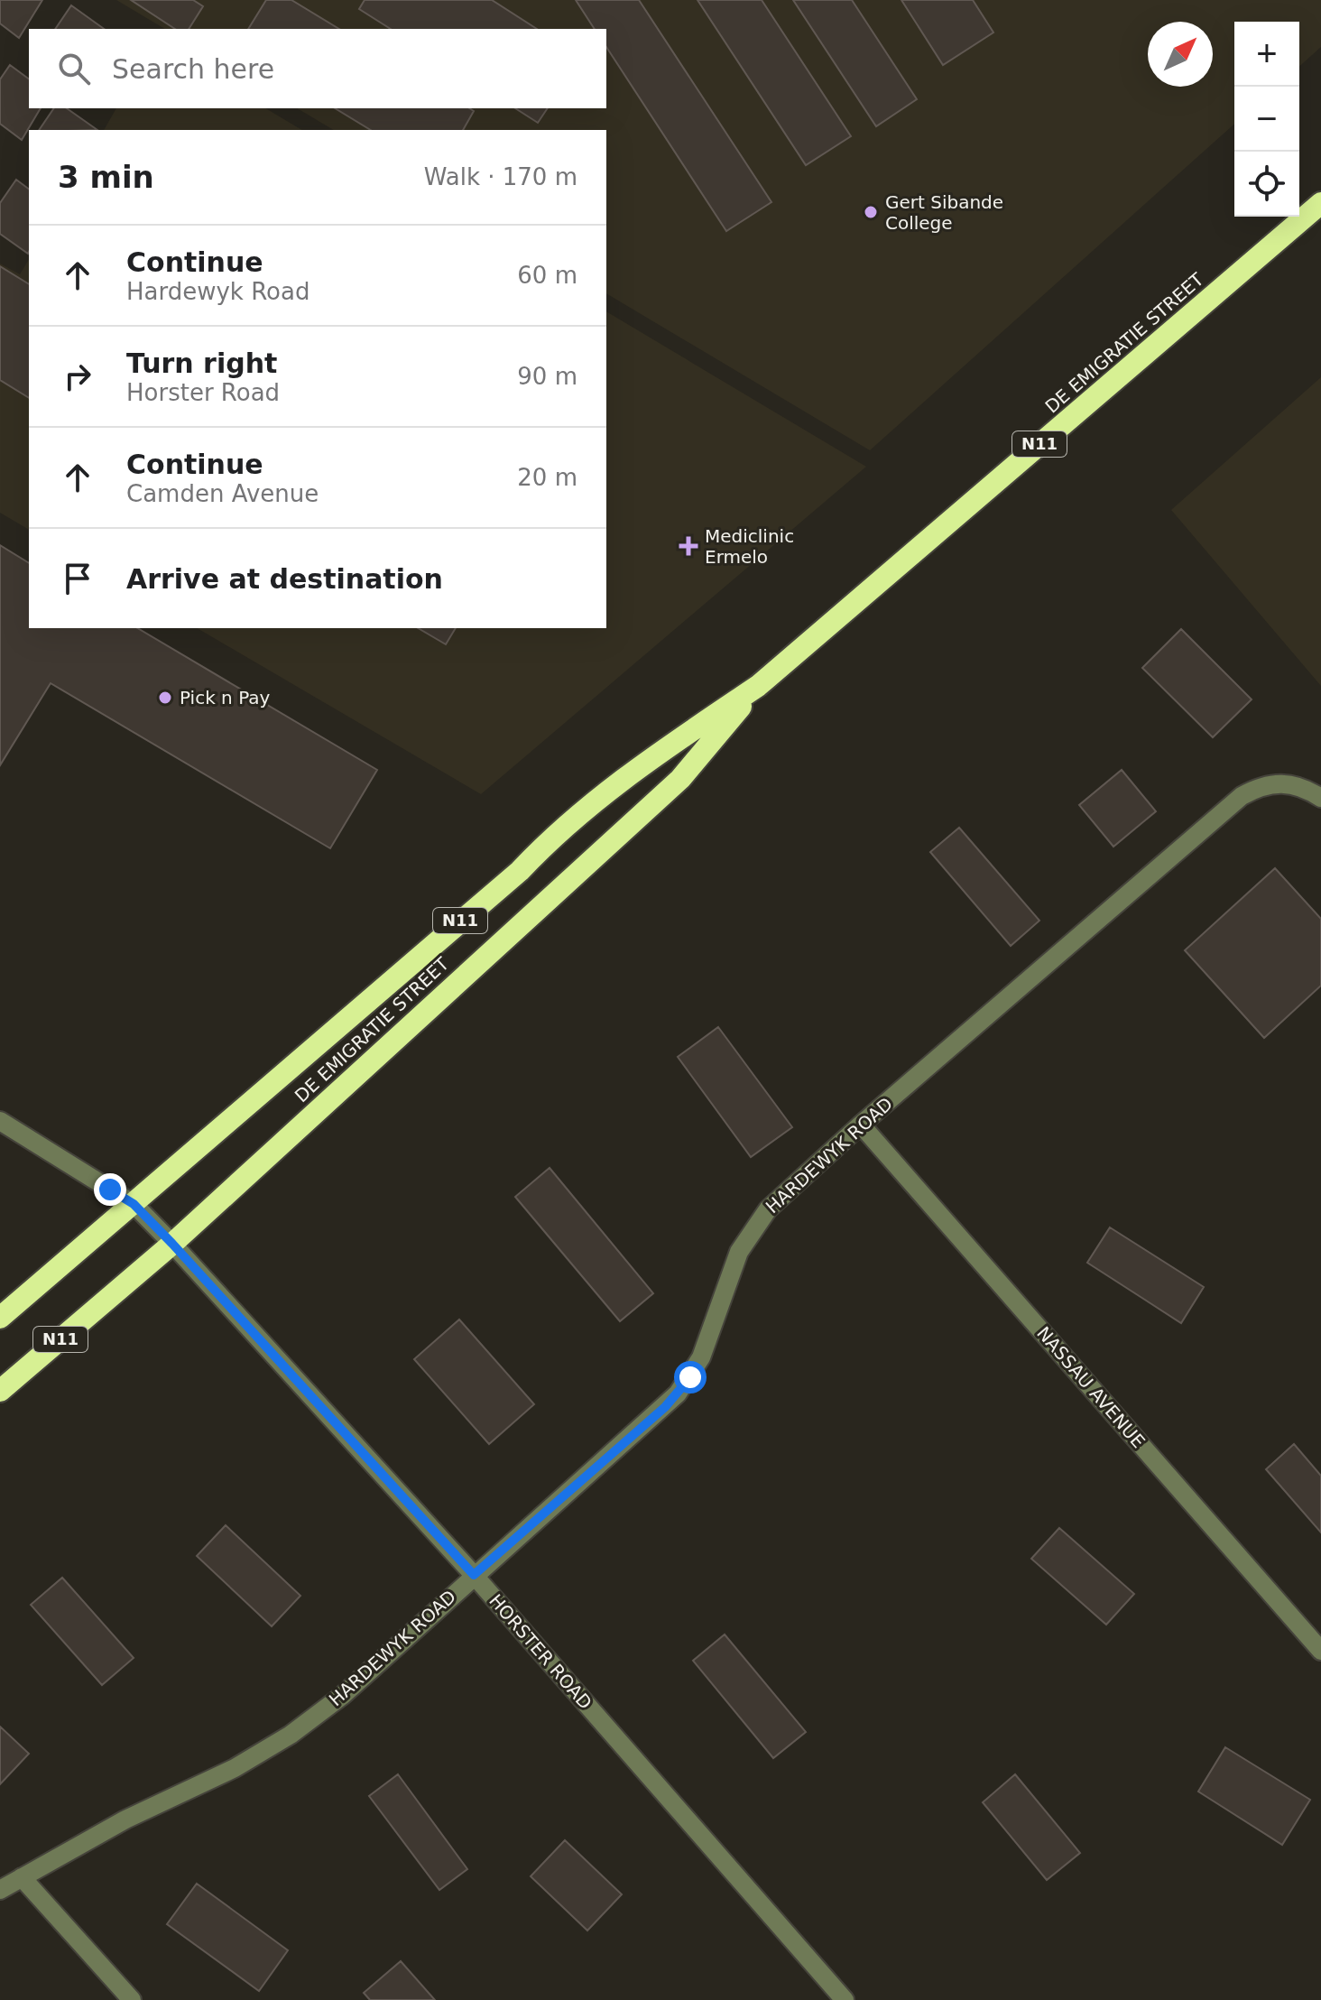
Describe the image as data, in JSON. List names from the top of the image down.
{
  "streets": {
    "highway": ["DE EMIGRATIE STREET", "N11"],
    "street": ["HARDEWYK ROAD", "NASSAU AVENUE", "HORSTER ROAD"]
  },
  "crossings": [
    ["DE EMIGRATIE STREET", "HORSTER ROAD"],
    ["HARDEWYK ROAD", "NASSAU AVENUE"],
    ["HARDEWYK ROAD", "HORSTER ROAD"]
  ],
  "places": {
    "other": ["Gert Sibande College", "Pick n Pay"],
    "health": ["Mediclinic Ermelo"]
  },
  "north": "top right",
  "page": {
    "map_buttons": ["+", "−"],
    "search": "Search here",
    "heading": ["3 min", "Walk · 170 m"],
    "list": [
      ["Continue", "Hardewyk Road", "60 m"],
      ["Turn right", "Horster Road", "90 m"],
      ["Continue", "Camden Avenue", "20 m"],
      "Arrive at destination"
    ]
  }
}
